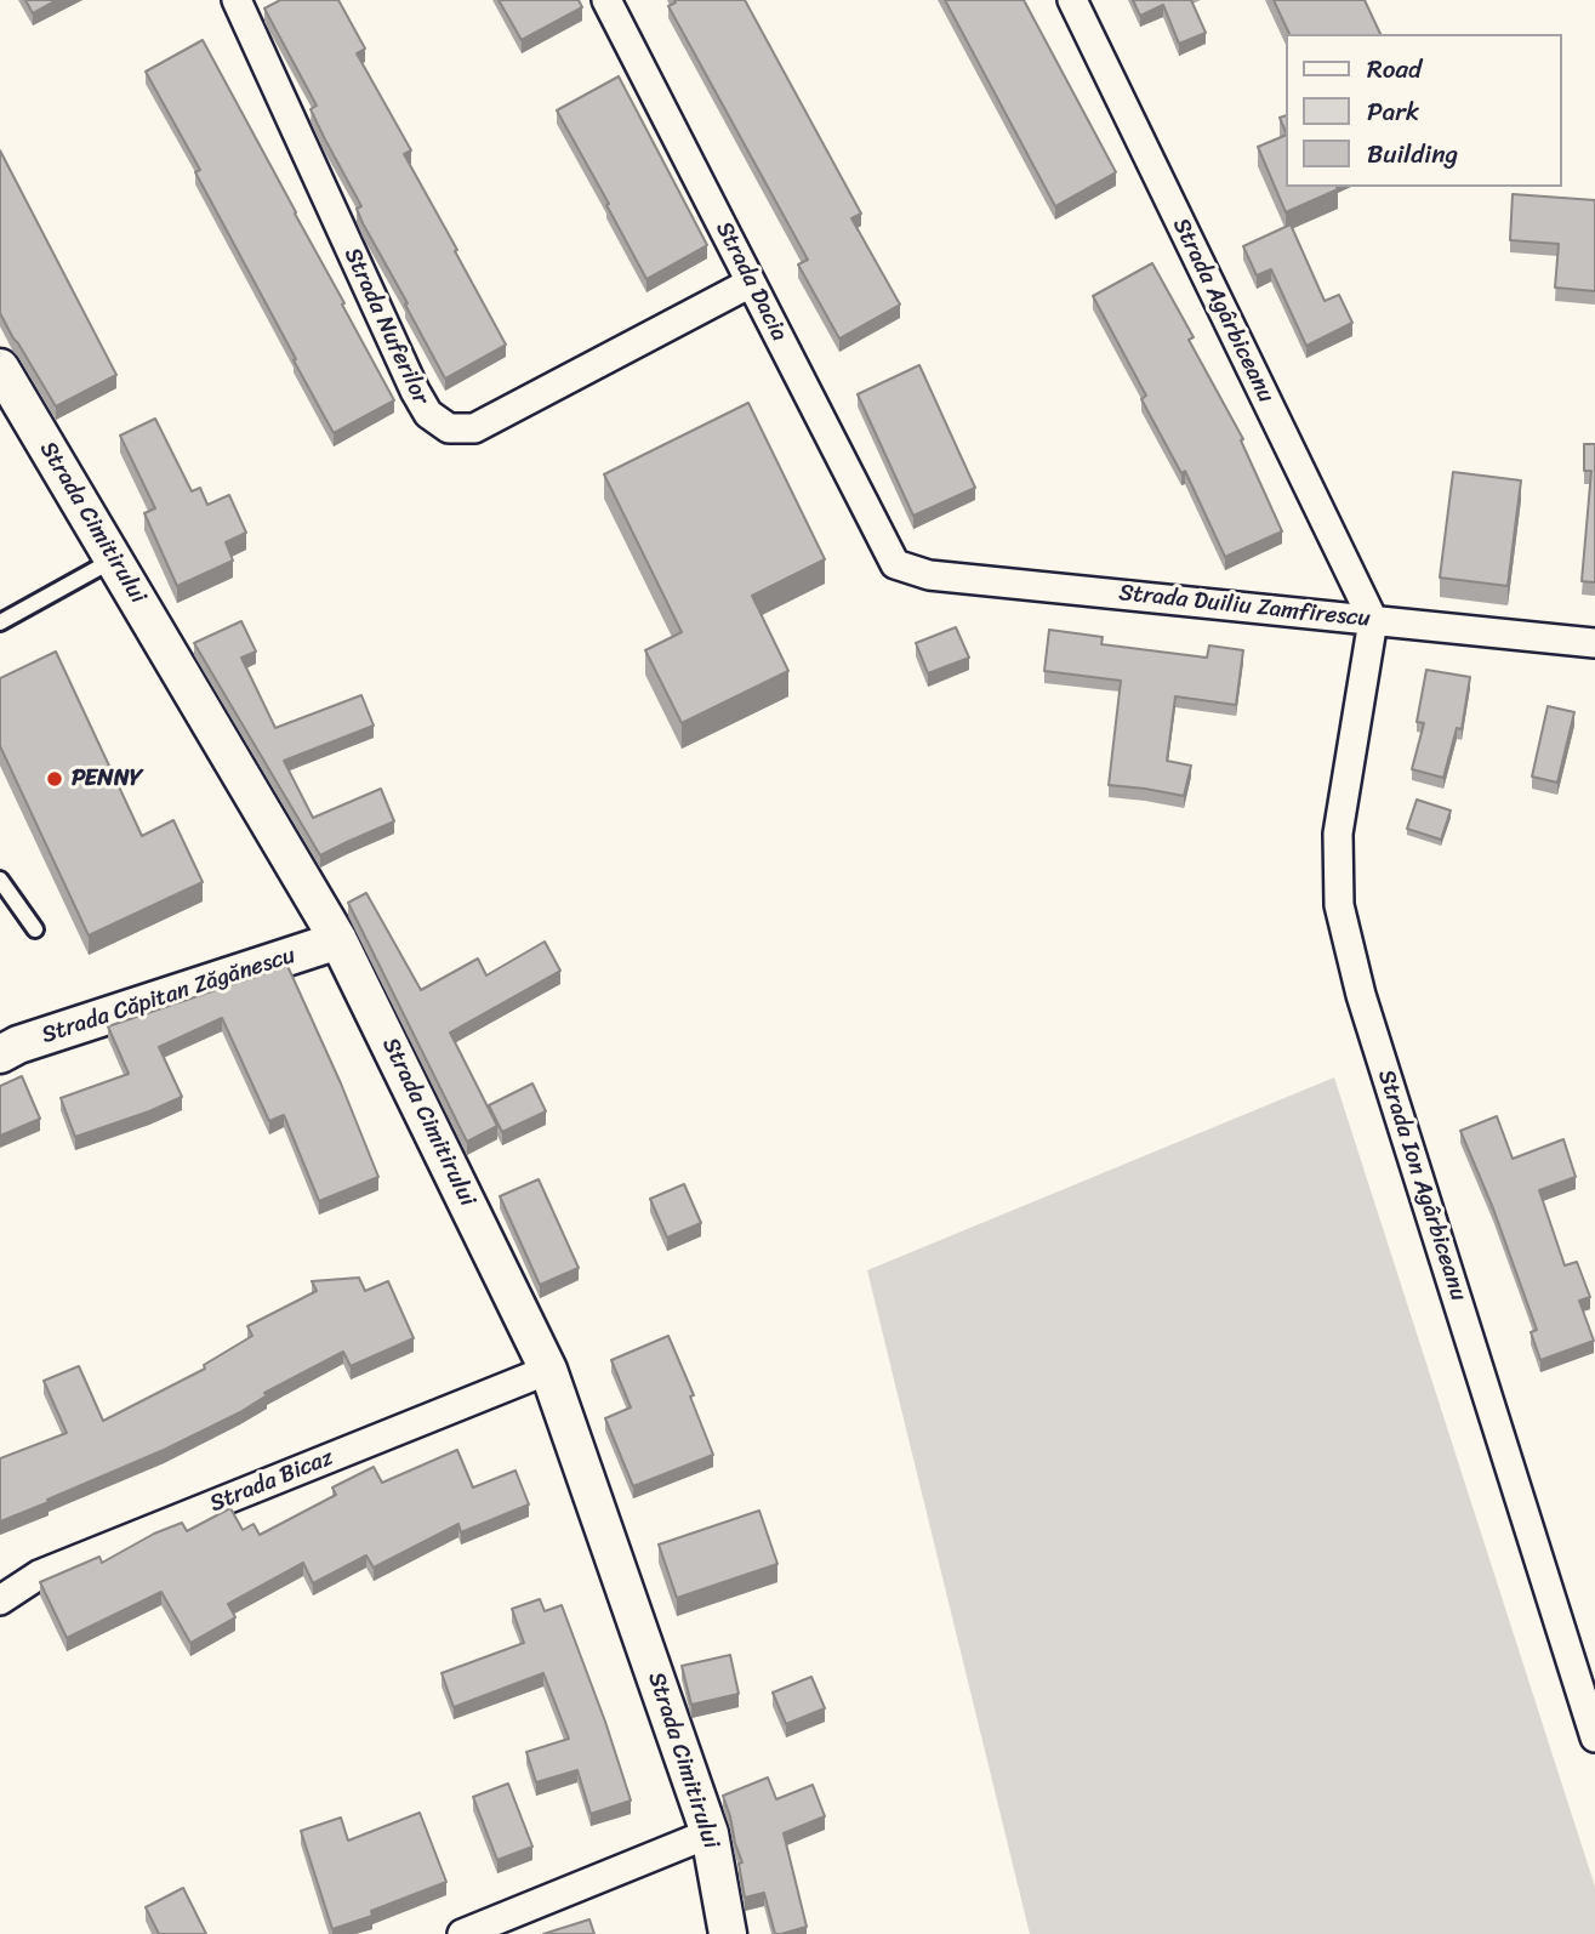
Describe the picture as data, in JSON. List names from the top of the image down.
{
  "streets": {
    "street": [
      "Strada Dacia",
      "Strada Agârbiceanu",
      "Strada Nuferilor",
      "Strada Cimitirului",
      "Strada Duiliu Zamfirescu",
      "Strada Căpitan Zăgănescu",
      "Strada Ion Agârbiceanu",
      "Strada Bicaz"
    ]
  },
  "crossings": [
    ["Strada Dacia", "Strada Nuferilor"],
    ["Strada Dacia", "Strada Duiliu Zamfirescu"],
    ["Strada Agârbiceanu", "Strada Duiliu Zamfirescu"],
    ["Strada Agârbiceanu", "Strada Ion Agârbiceanu"],
    ["Strada Cimitirului", "Strada Căpitan Zăgănescu"],
    ["Strada Cimitirului", "Strada Bicaz"],
    ["Strada Duiliu Zamfirescu", "Strada Ion Agârbiceanu"]
  ],
  "places": ["PENNY"],
  "legend": ["Road", "Park", "Building"]
}
